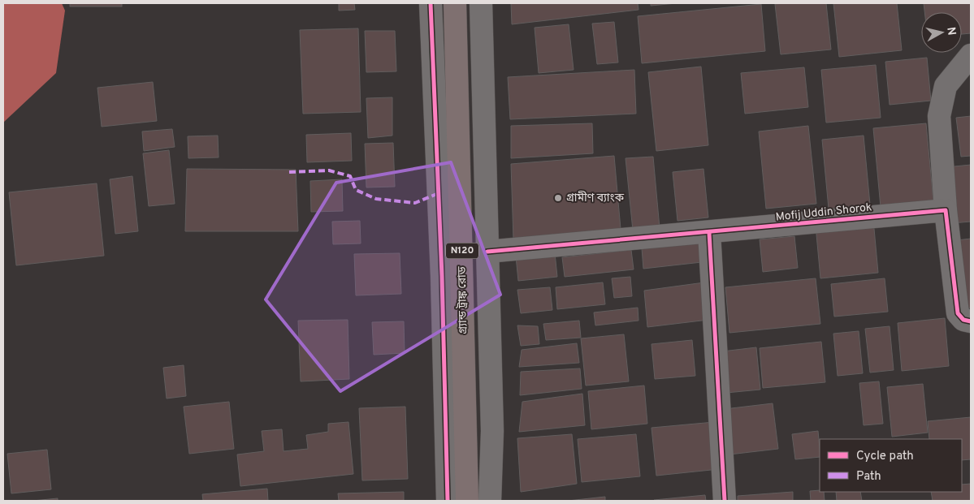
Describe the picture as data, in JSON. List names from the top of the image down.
{
  "streets": {
    "highway": ["N120", "গ্র্যান্ড ট্রাঙ্ক রোড"],
    "street": ["Mofij Uddin Shorok"]
  },
  "places": ["গ্রামীণ ব্যাংক"],
  "legend": ["Cycle path", "Path"],
  "north": "right"
}
